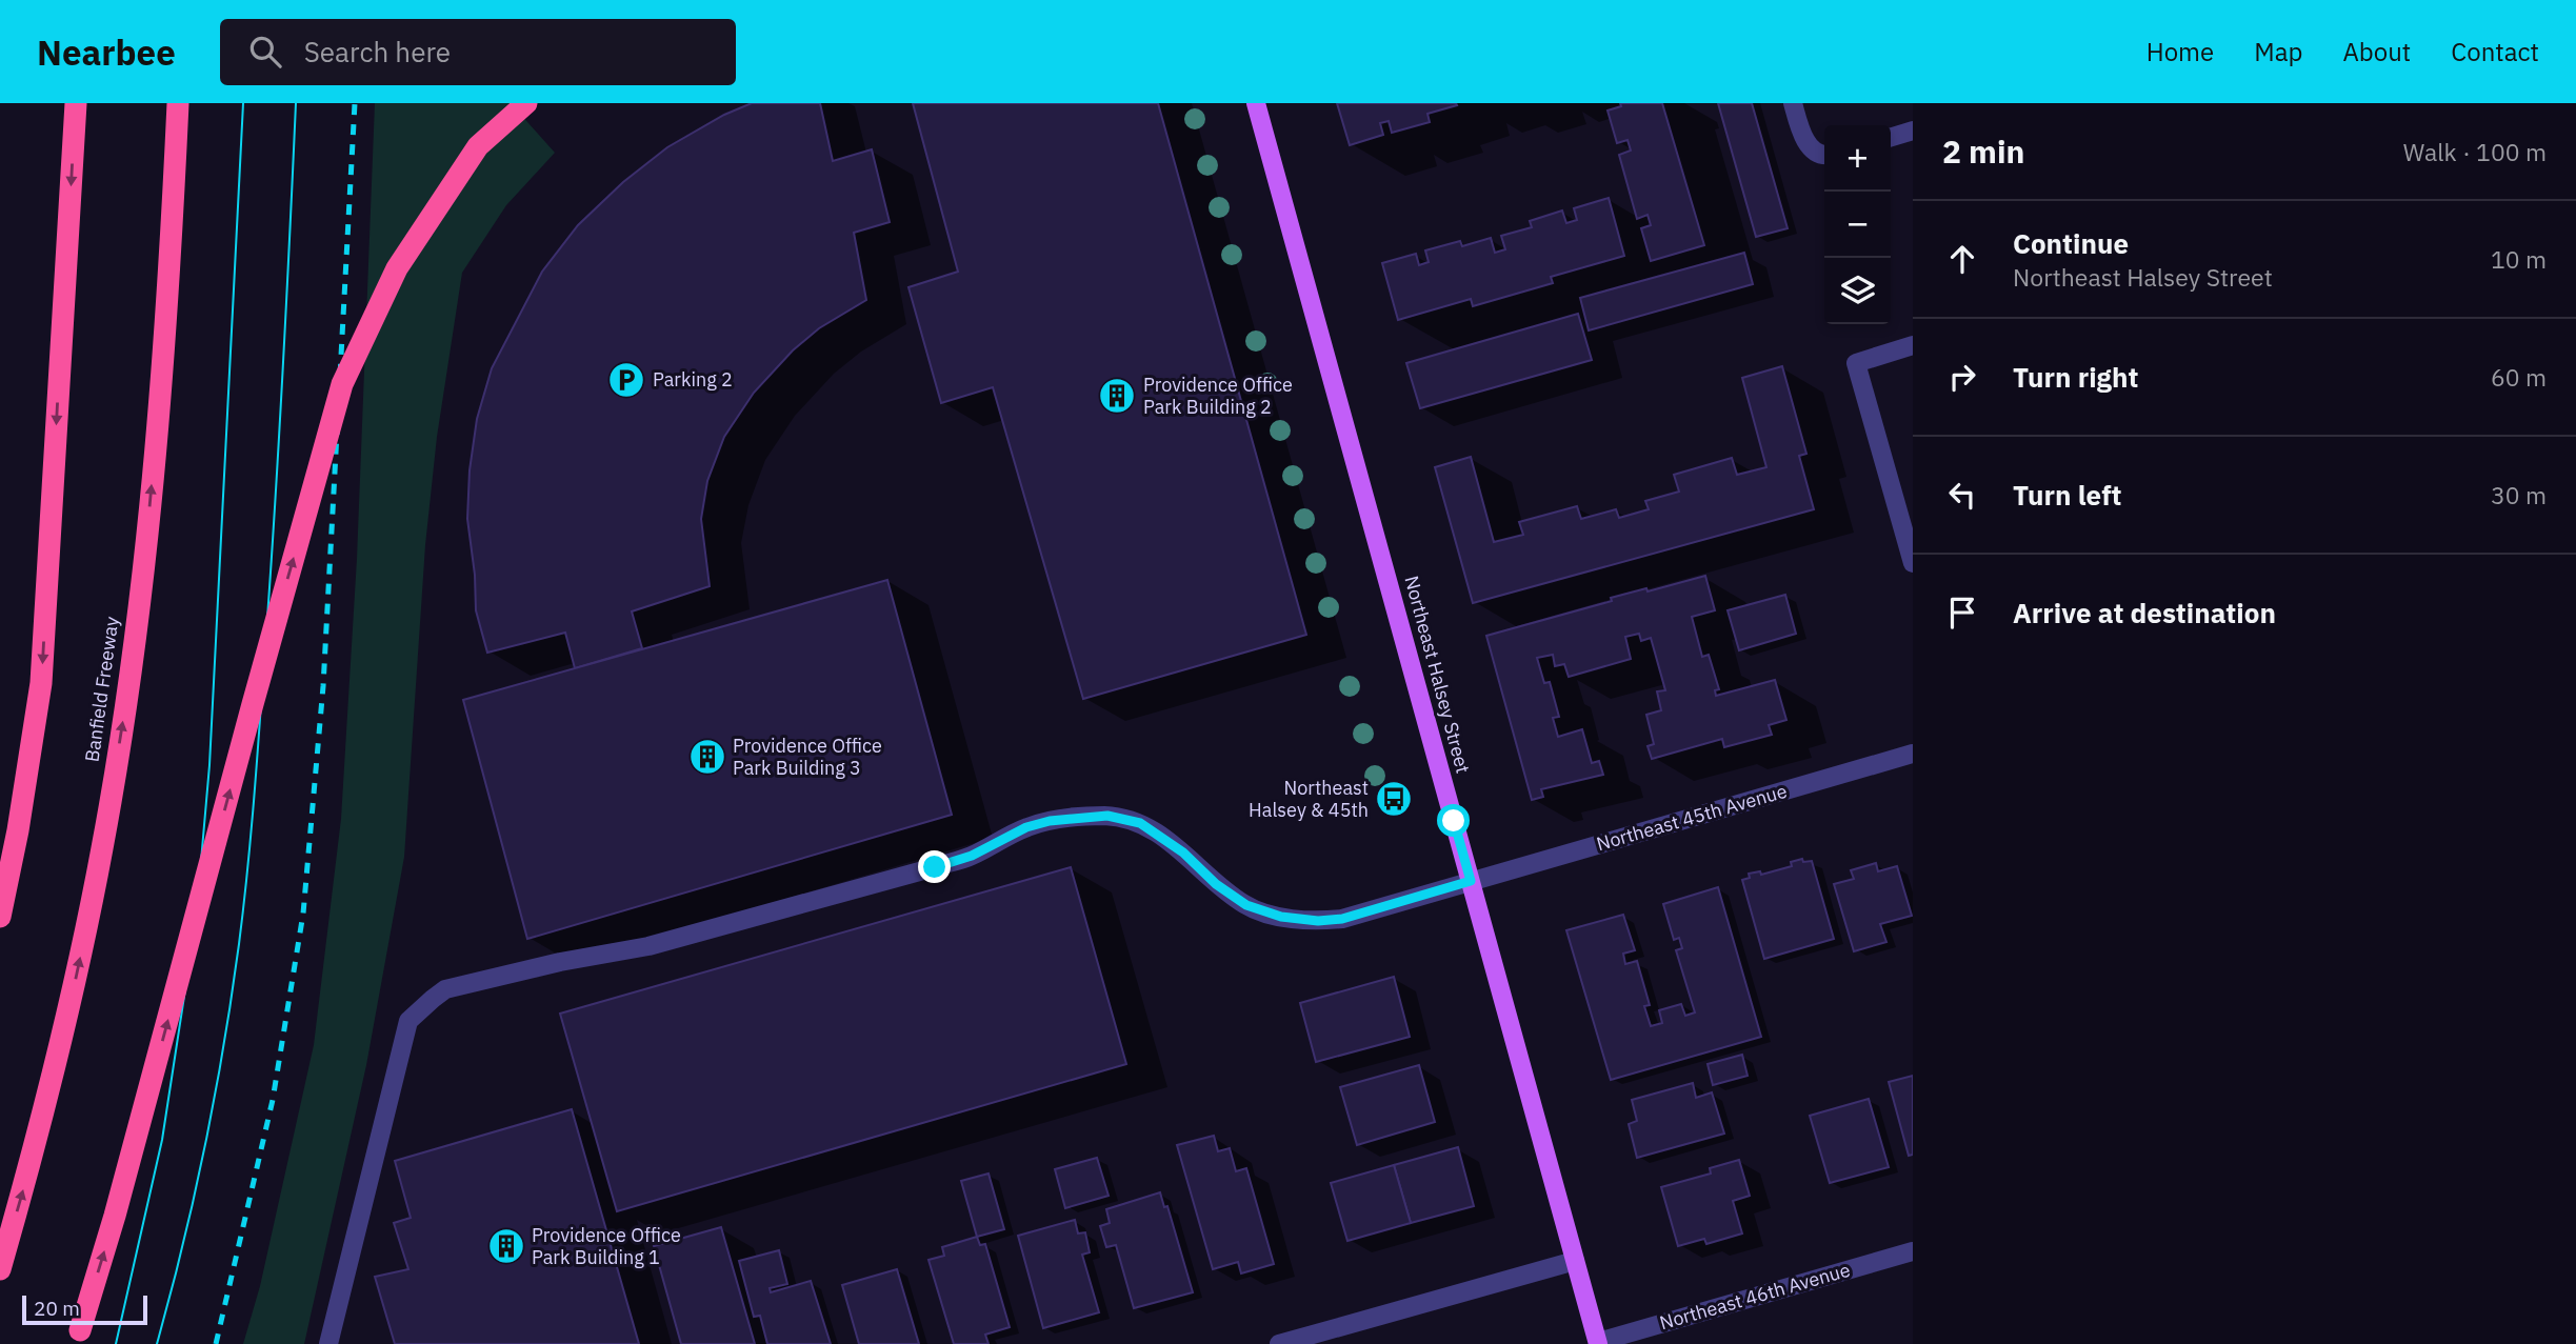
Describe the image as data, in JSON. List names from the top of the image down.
{
  "streets": {
    "highway": ["Banfield Freeway"],
    "main road": ["Northeast Halsey Street"],
    "street": ["Northeast 45th Avenue", "Northeast 46th Avenue"]
  },
  "crossings": [
    ["Northeast Halsey Street", "Northeast 45th Avenue"],
    ["Northeast Halsey Street", "Northeast 46th Avenue"]
  ],
  "places": {
    "parking": ["Parking 2"],
    "building": ["Providence Office Park Building 2", "Providence Office Park Building 3", "Providence Office Park Building 1"],
    "bus stop": ["Northeast Halsey & 45th"]
  },
  "scale_bar": "20 m",
  "page": {
    "header": "Nearbee",
    "search": "Search here",
    "nav": [
      "Home",
      "Map",
      "About",
      "Contact"
    ],
    "heading": ["2 min", "Walk · 100 m"],
    "map_buttons": ["+", "−"],
    "list": [
      ["Continue", "Northeast Halsey Street", "10 m"],
      ["Turn right", "60 m"],
      ["Turn left", "30 m"],
      "Arrive at destination"
    ],
    "scale": "20 m"
  }
}
